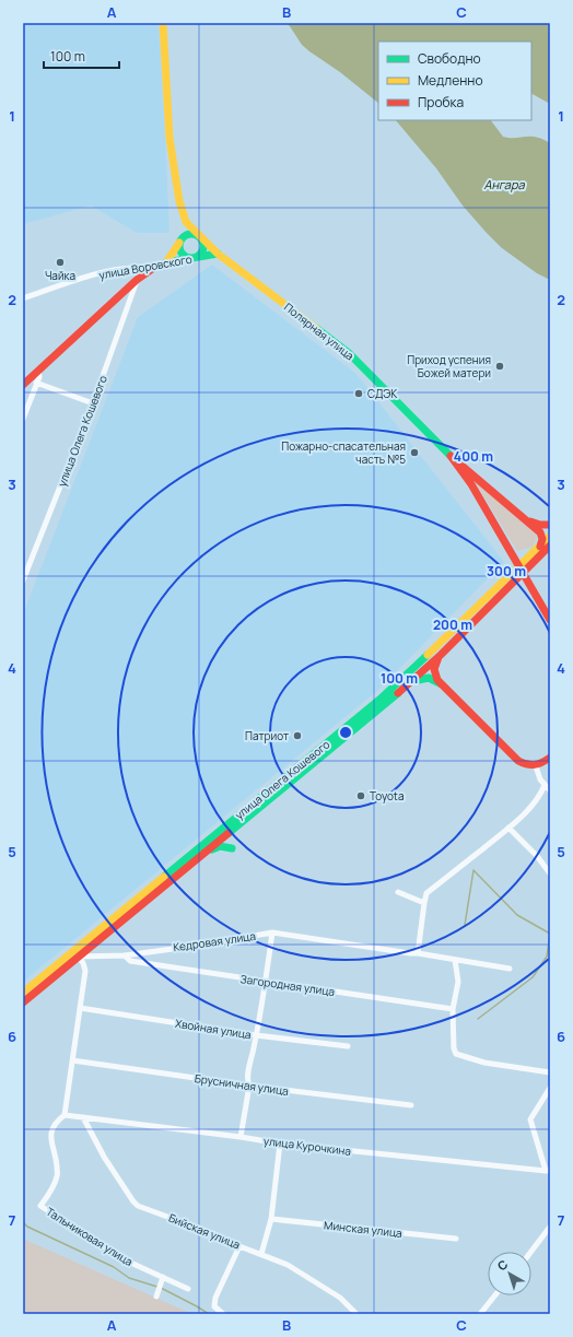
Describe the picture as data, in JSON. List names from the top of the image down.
{
  "streets": {
    "main road": ["улица Воровского", "Полярная улица", "улица Олега Кошевого"],
    "street": [
      "Кедровая улица",
      "Загородная улица",
      "Хвойная улица",
      "Брусничная улица",
      "улица Курочкина",
      "Минская улица",
      "Бийская улица",
      "Тальниковая улица"
    ]
  },
  "crossings": [
    ["улица Воровского", "Полярная улица"],
    ["улица Олега Кошевого", "Кедровая улица"],
    ["Кедровая улица", "Загородная улица"],
    ["улица Курочкина", "Бийская улица"],
    ["улица Курочкина", "Тальниковая улица"]
  ],
  "water": ["Ангара"],
  "places": [
    "Чайка",
    "Приход успения Божей матери",
    "СДЭК",
    "Пожарно-спасательная часть №5",
    "Патриот",
    "Toyota"
  ],
  "legend": ["Свободно", "Медленно", "Пробка"],
  "scale_bar": "100 m",
  "north": "top left",
  "grid": {
    "columns": ["A", "B", "C"],
    "rows": [
      "1",
      "2",
      "3",
      "4",
      "5",
      "6",
      "7"
    ]
  },
  "rings": [
    "400 m",
    "300 m",
    "200 m",
    "100 m"
  ]
}
